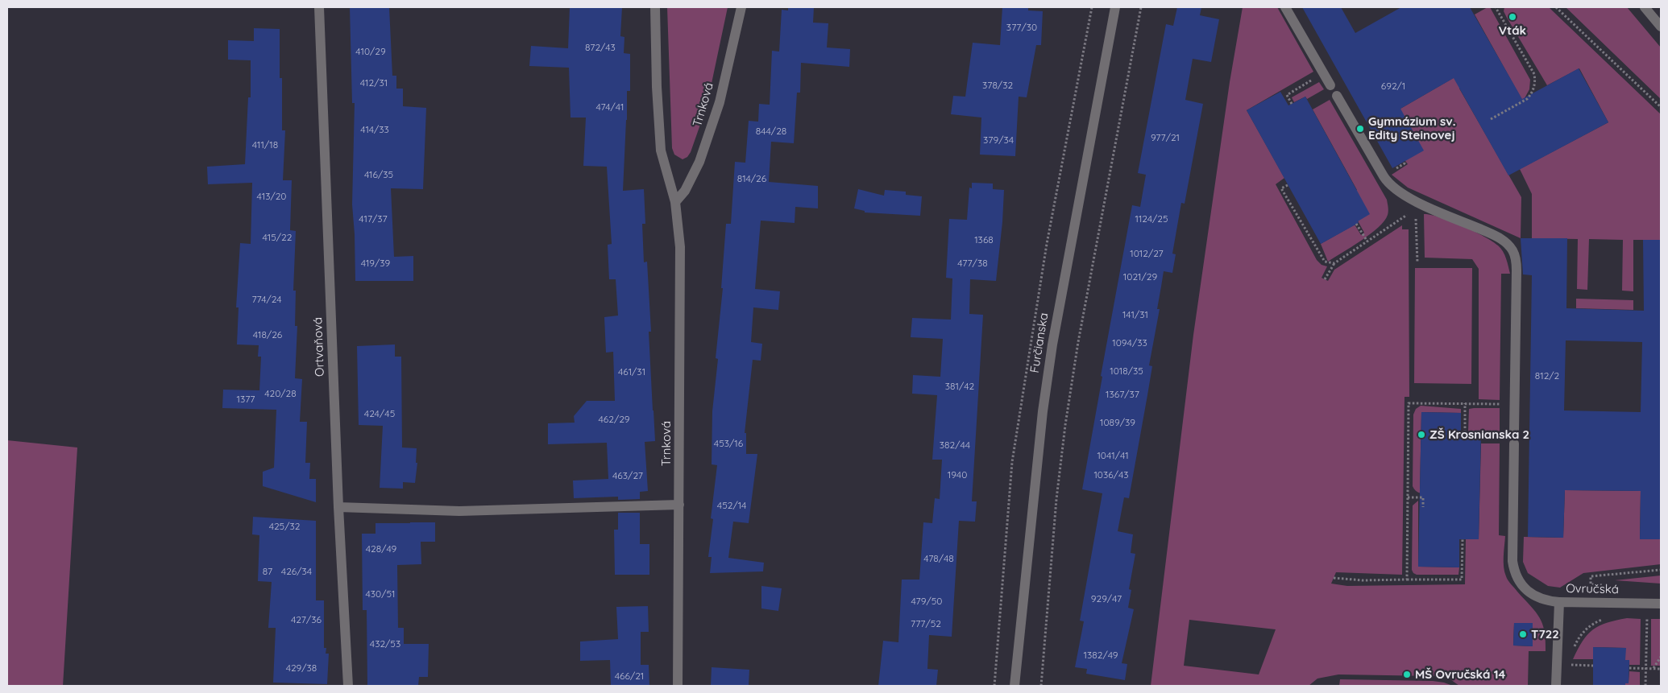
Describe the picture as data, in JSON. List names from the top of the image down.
{
  "streets": {
    "street": [
      "Trnková",
      "Furčianska",
      "Ortvaňová",
      "Ovručská"
    ]
  },
  "places": [
    "Vták",
    "Gymnázium sv. Edity Steinovej",
    "ZŠ Krosnianska 2",
    "T722",
    "MŠ Ovručská 14"
  ],
  "house_numbers": [
    "377/30",
    "872/43",
    "410/29",
    "412/31",
    "378/32",
    "692/1",
    "474/41",
    "414/33",
    "844/28",
    "977/21",
    "379/34",
    "411/18",
    "416/35",
    "814/26",
    "413/20",
    "417/37",
    "1124/25",
    "415/22",
    "1368",
    "1012/27",
    "419/39",
    "477/38",
    "1021/29",
    "774/24",
    "141/31",
    "418/26",
    "1094/33",
    "1018/35",
    "461/31",
    "812/2",
    "381/42",
    "420/28",
    "1367/37",
    "1377",
    "424/45",
    "462/29",
    "1089/39",
    "453/16",
    "382/44",
    "1041/41",
    "1940",
    "1036/43",
    "463/27",
    "452/14",
    "425/32",
    "428/49",
    "478/48",
    "87",
    "426/34",
    "430/51",
    "929/47",
    "479/50",
    "427/36",
    "777/52",
    "432/53",
    "1382/49",
    "429/38",
    "466/21"
  ]
}
